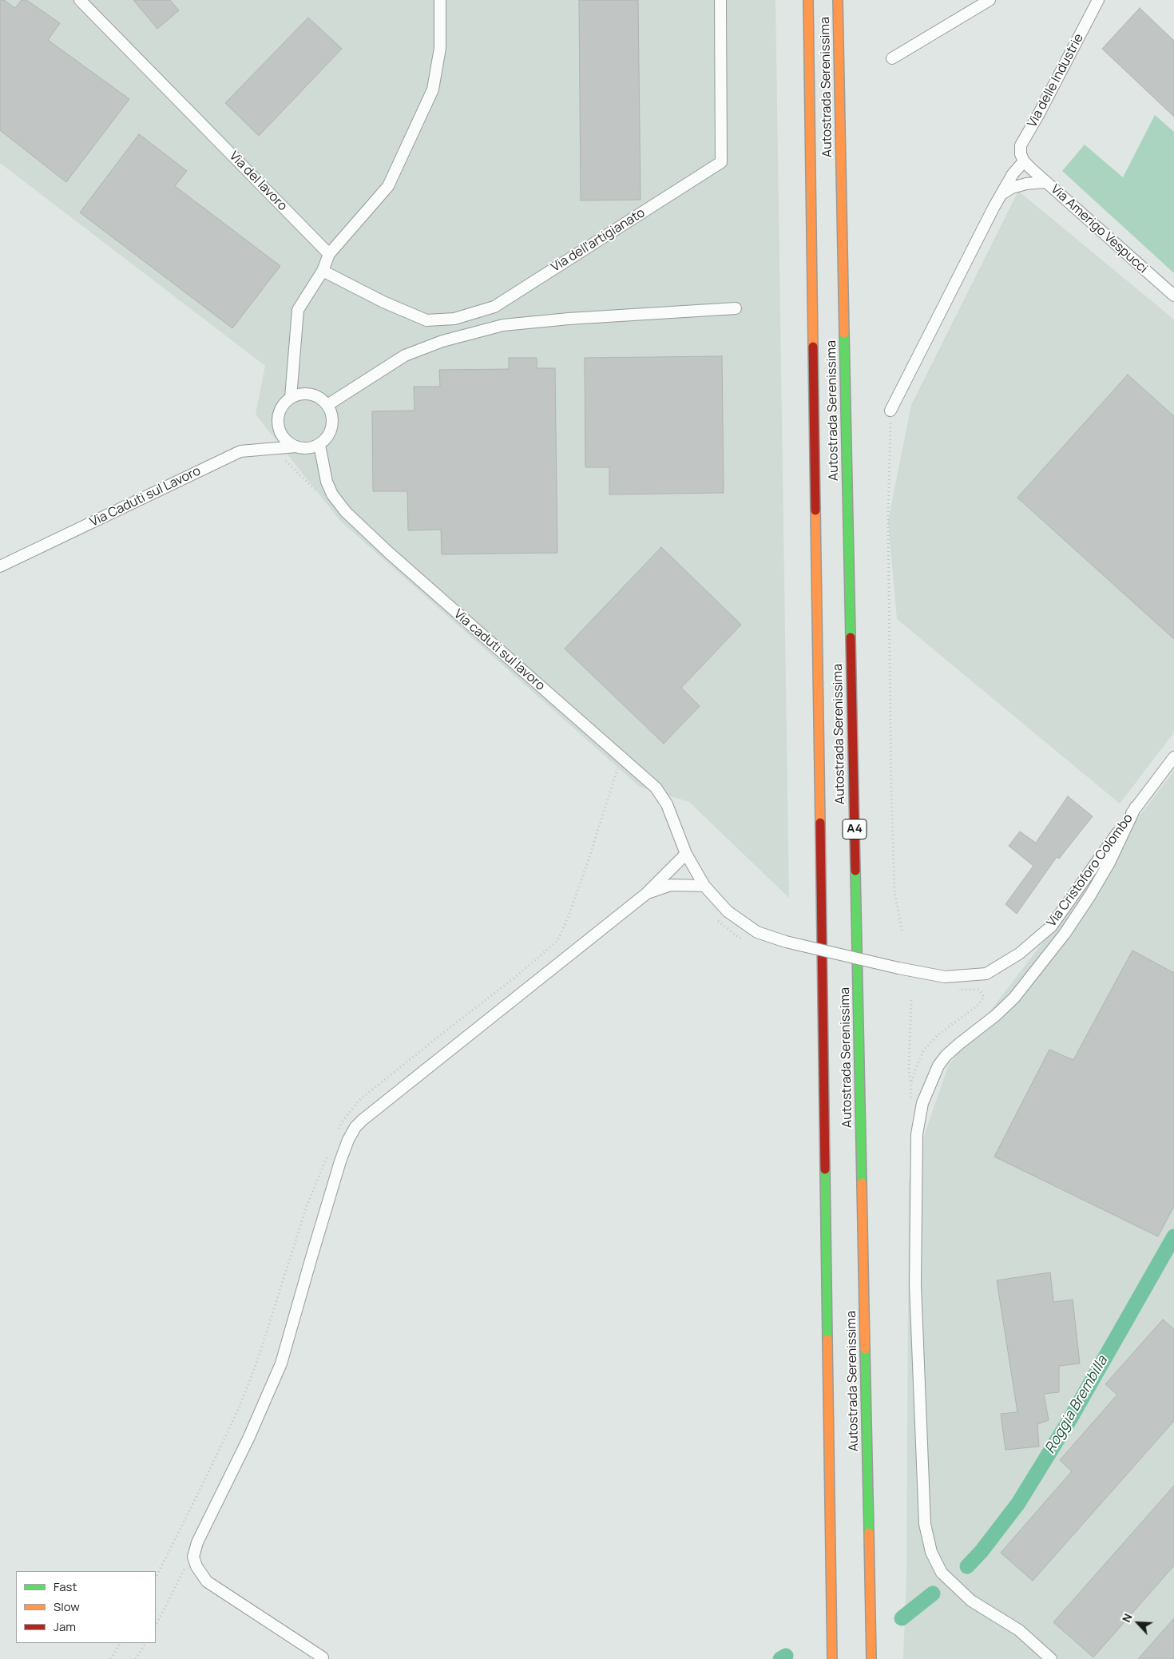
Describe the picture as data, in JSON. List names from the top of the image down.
{
  "streets": {
    "highway": ["Autostrada Serenissima", "A4"],
    "street": [
      "Via delle Industrie",
      "Via del lavoro",
      "Via Amerigo Vespucci",
      "Via dell'artigianato",
      "Via Caduti sul Lavoro",
      "Via caduti sul lavoro",
      "Via Cristoforo Colombo"
    ]
  },
  "crossings": [
    ["Via delle Industrie", "Via Amerigo Vespucci"],
    ["Via Caduti sul Lavoro", "Via caduti sul lavoro"],
    ["Via caduti sul lavoro", "Via Cristoforo Colombo"]
  ],
  "water": ["Roggia Brembilla"],
  "legend": ["Fast", "Slow", "Jam"],
  "north": "top left"
}
